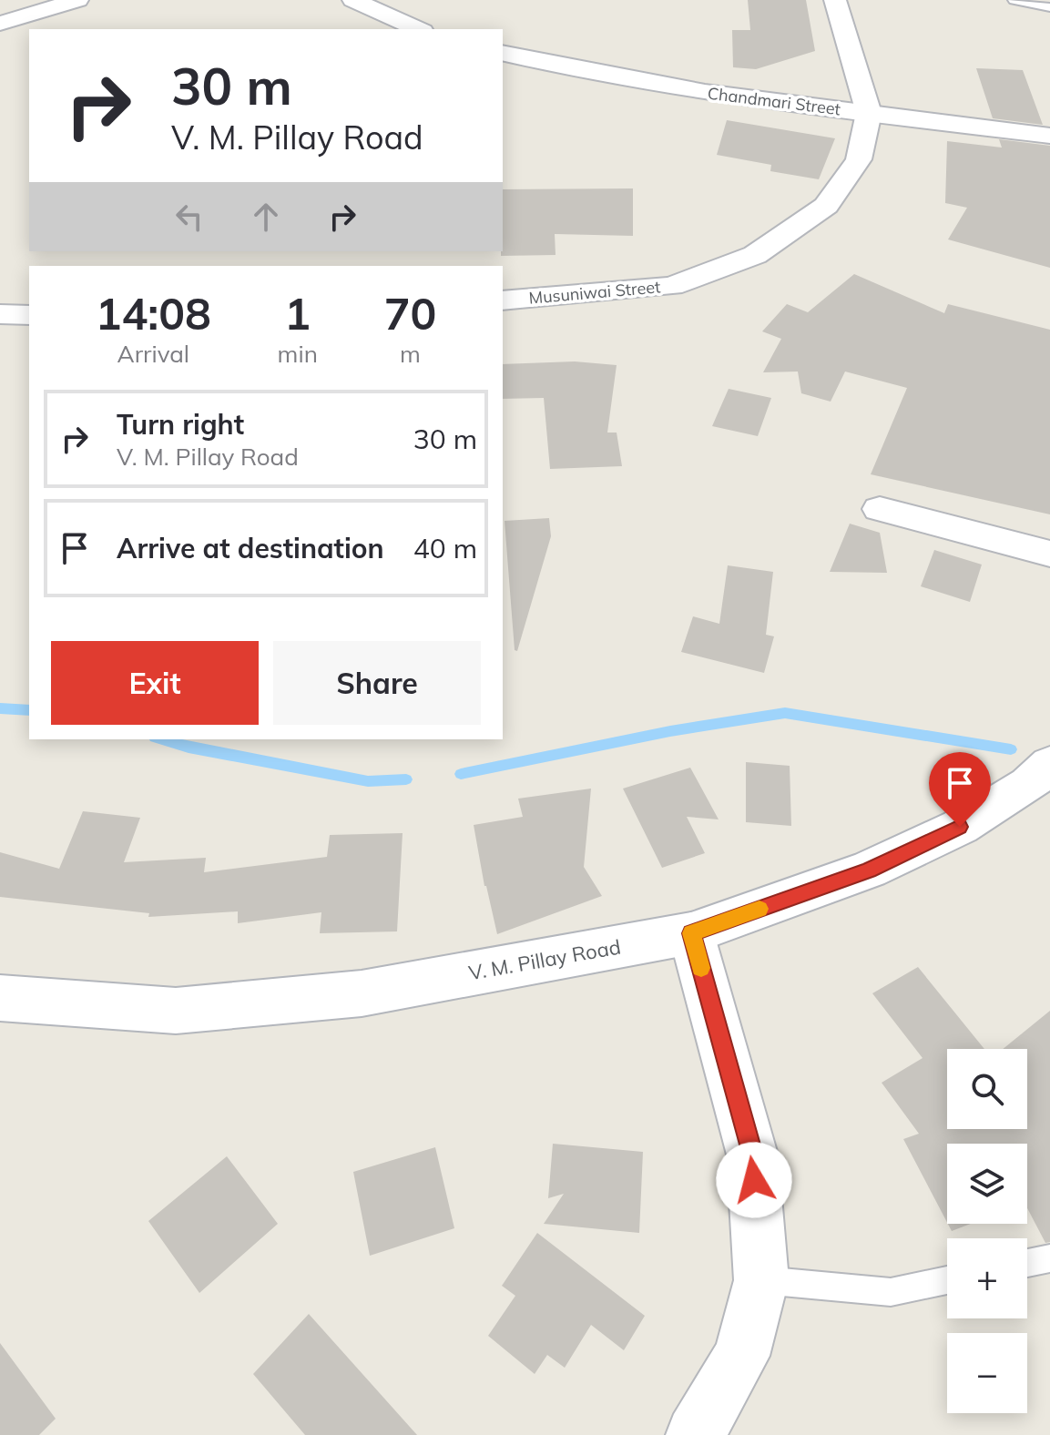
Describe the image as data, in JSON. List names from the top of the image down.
{
  "streets": {
    "street": ["Chandmari Street", "Musuniwai Street", "V. M. Pillay Road"]
  },
  "crossings": [
    ["Chandmari Street", "Musuniwai Street"]
  ],
  "page": {
    "turn": ["30 m", "V. M. Pillay Road"],
    "eta": [
      "14:08",
      "Arrival",
      "1",
      "min",
      "70",
      "m"
    ],
    "list": [
      {
        "name": "Turn right",
        "note": "V. M. Pillay Road",
        "value": "30 m"
      },
      {
        "name": "Arrive at destination",
        "value": "40 m"
      }
    ],
    "buttons": ["Exit", "Share"],
    "map_buttons": ["+", "−"]
  }
}
